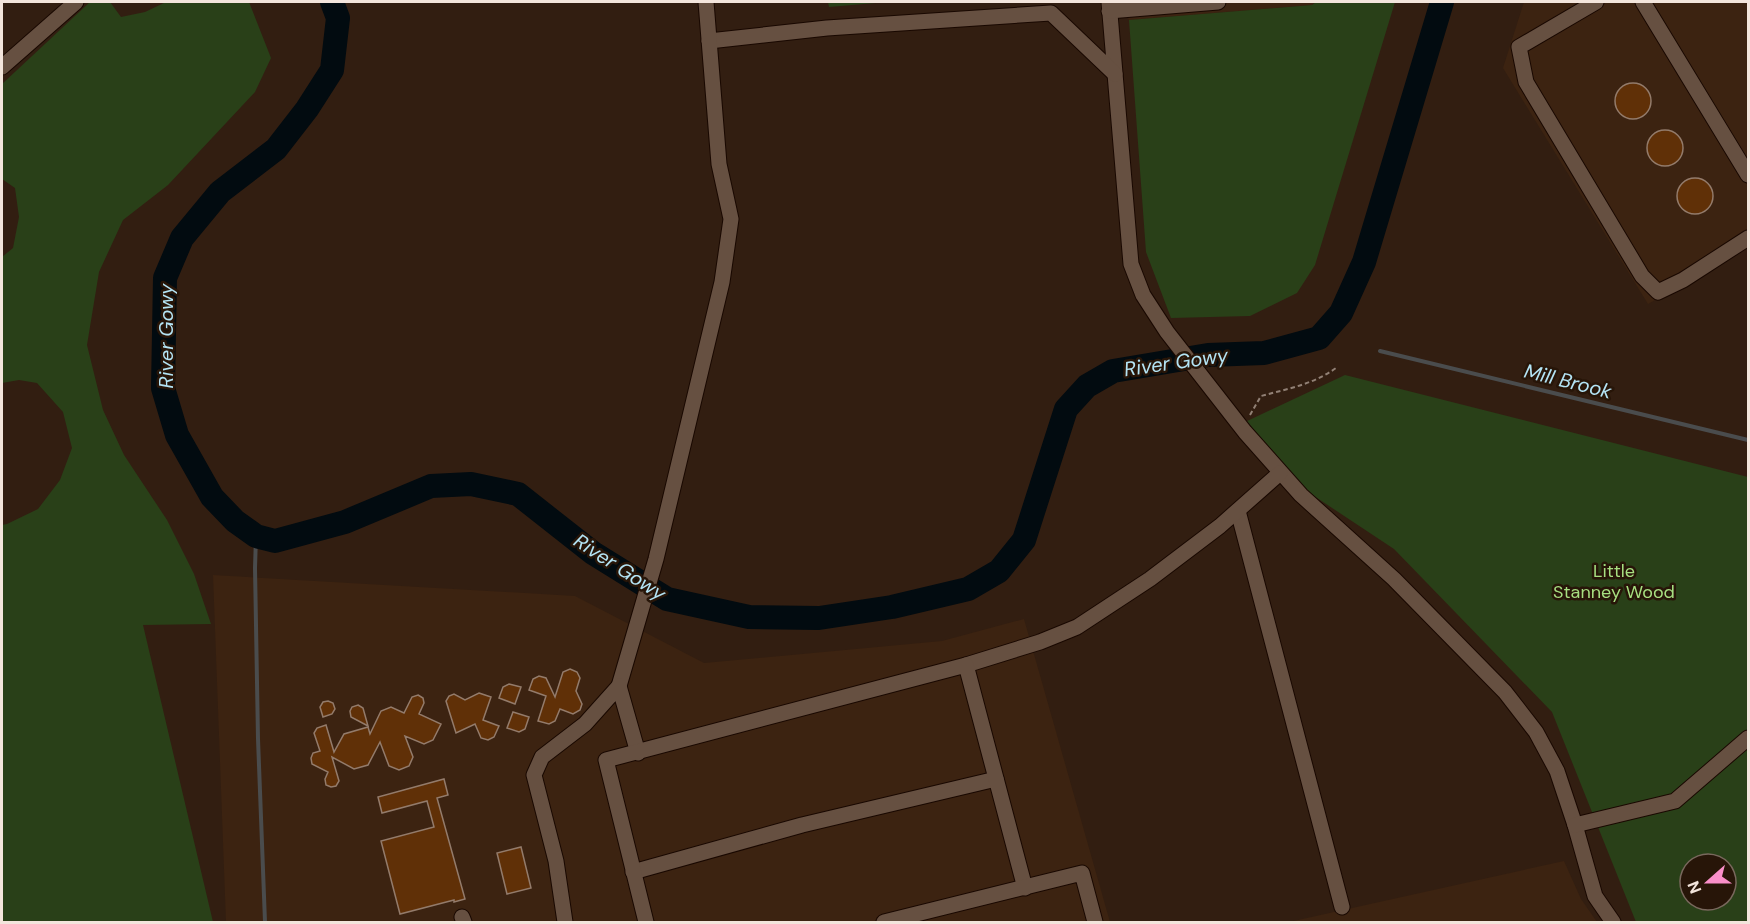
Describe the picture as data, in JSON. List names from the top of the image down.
{
  "water": ["River Gowy", "Mill Brook"],
  "parks": ["Little Stanney Wood"],
  "north": "left"
}
